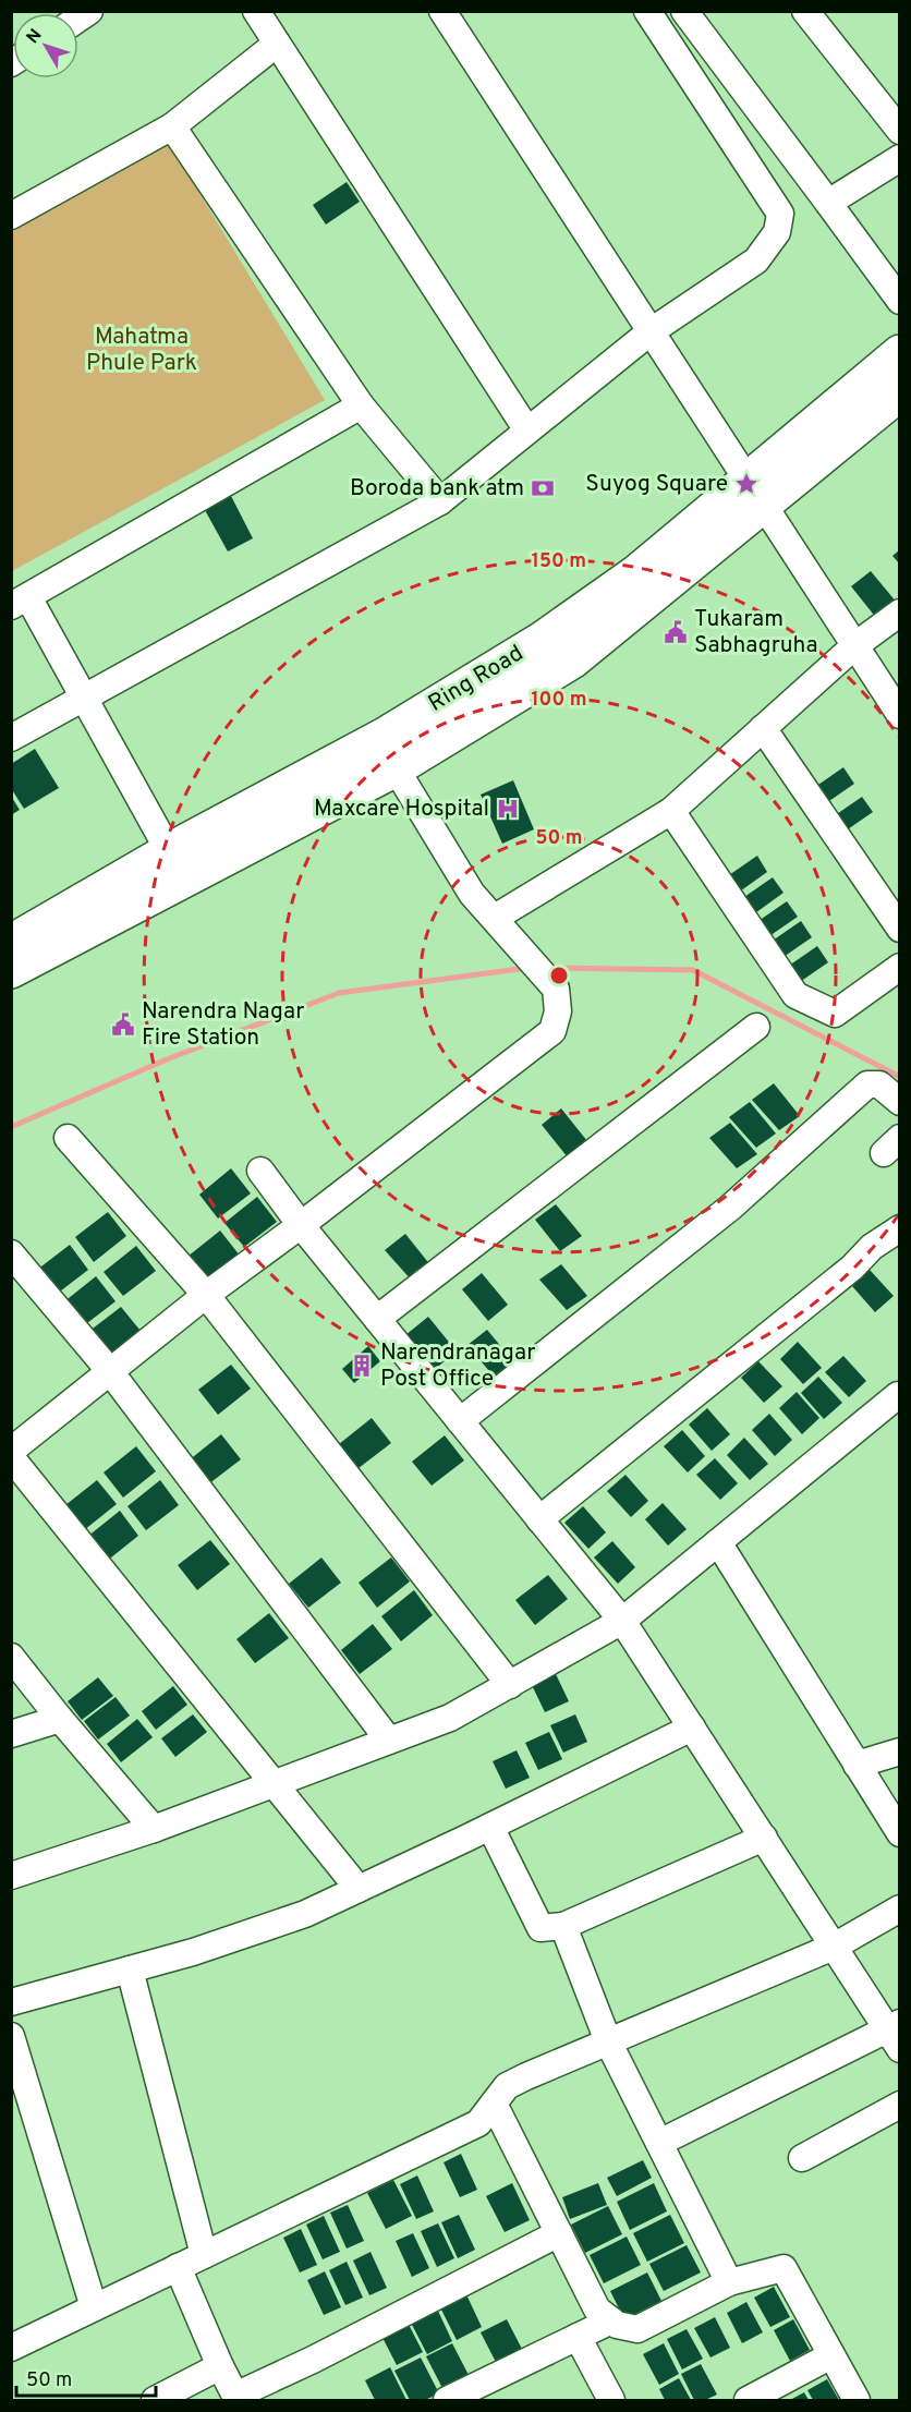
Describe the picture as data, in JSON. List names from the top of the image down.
{
  "streets": {
    "highway": ["Ring Road"]
  },
  "parks": ["Mahatma Phule Park"],
  "places": {
    "place": ["Suyog Square"],
    "bank": ["Boroda bank atm"],
    "public building": ["Tukaram Sabhagruha", "Narendra Nagar Fire Station"],
    "hospital": ["Maxcare Hospital"],
    "building": ["Narendranagar Post Office"]
  },
  "scale_bar": "50 m",
  "north": "top left",
  "rings": ["150 m", "100 m", "50 m"]
}
